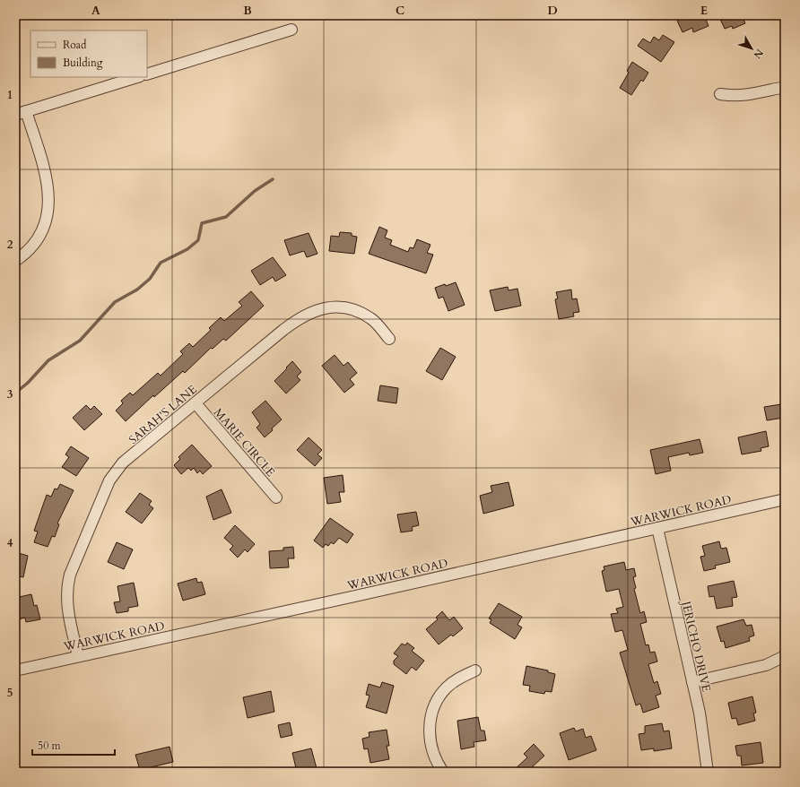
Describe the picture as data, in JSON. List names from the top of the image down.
{
  "streets": {
    "street": [
      "SARAH'S LANE",
      "MARIE CIRCLE",
      "WARWICK ROAD",
      "JERICHO DRIVE"
    ]
  },
  "crossings": [
    ["SARAH'S LANE", "MARIE CIRCLE"],
    ["SARAH'S LANE", "WARWICK ROAD"],
    ["WARWICK ROAD", "JERICHO DRIVE"]
  ],
  "legend": ["Road", "Building"],
  "scale_bar": "50 m",
  "north": "bottom right",
  "grid": {
    "columns": [
      "A",
      "B",
      "C",
      "D",
      "E"
    ],
    "rows": [
      "1",
      "2",
      "3",
      "4",
      "5"
    ]
  }
}
